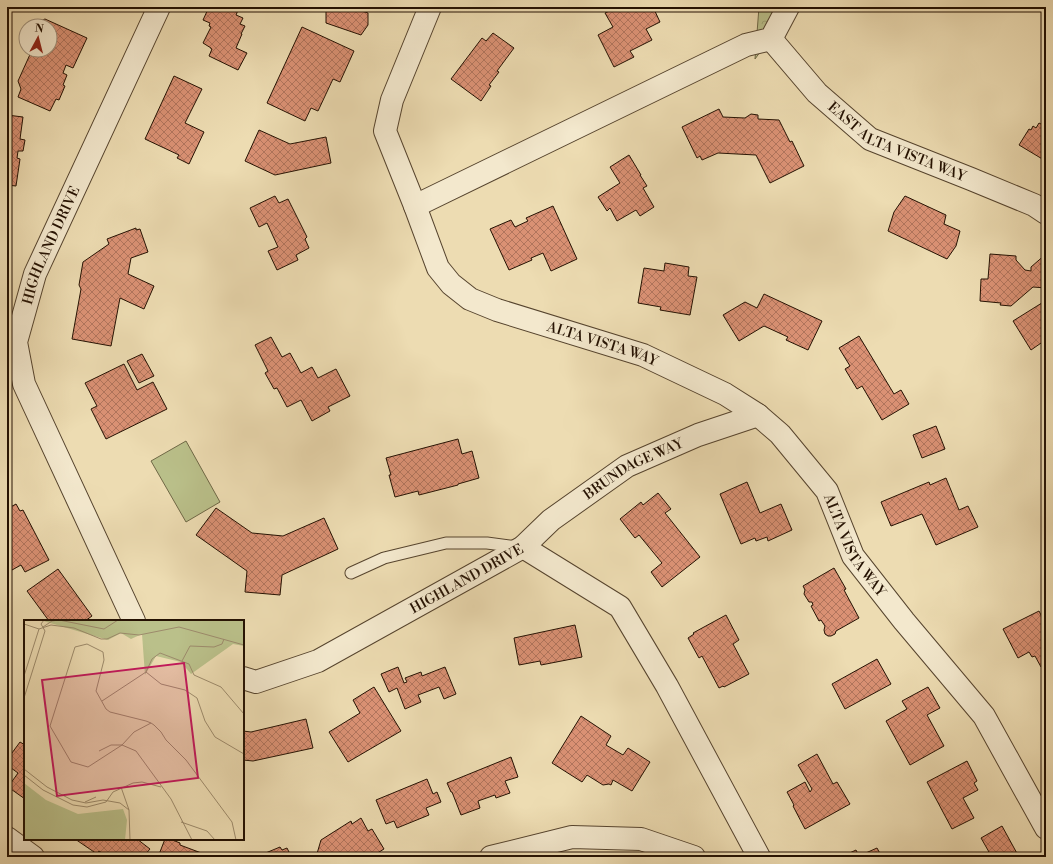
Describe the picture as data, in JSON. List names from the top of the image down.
{
  "streets": {
    "street": [
      "EAST ALTA VISTA WAY",
      "HIGHLAND DRIVE",
      "ALTA VISTA WAY",
      "BRUNDAGE WAY"
    ]
  },
  "crossings": [
    ["HIGHLAND DRIVE", "BRUNDAGE WAY"],
    ["ALTA VISTA WAY", "BRUNDAGE WAY"]
  ],
  "north": "top"
}
